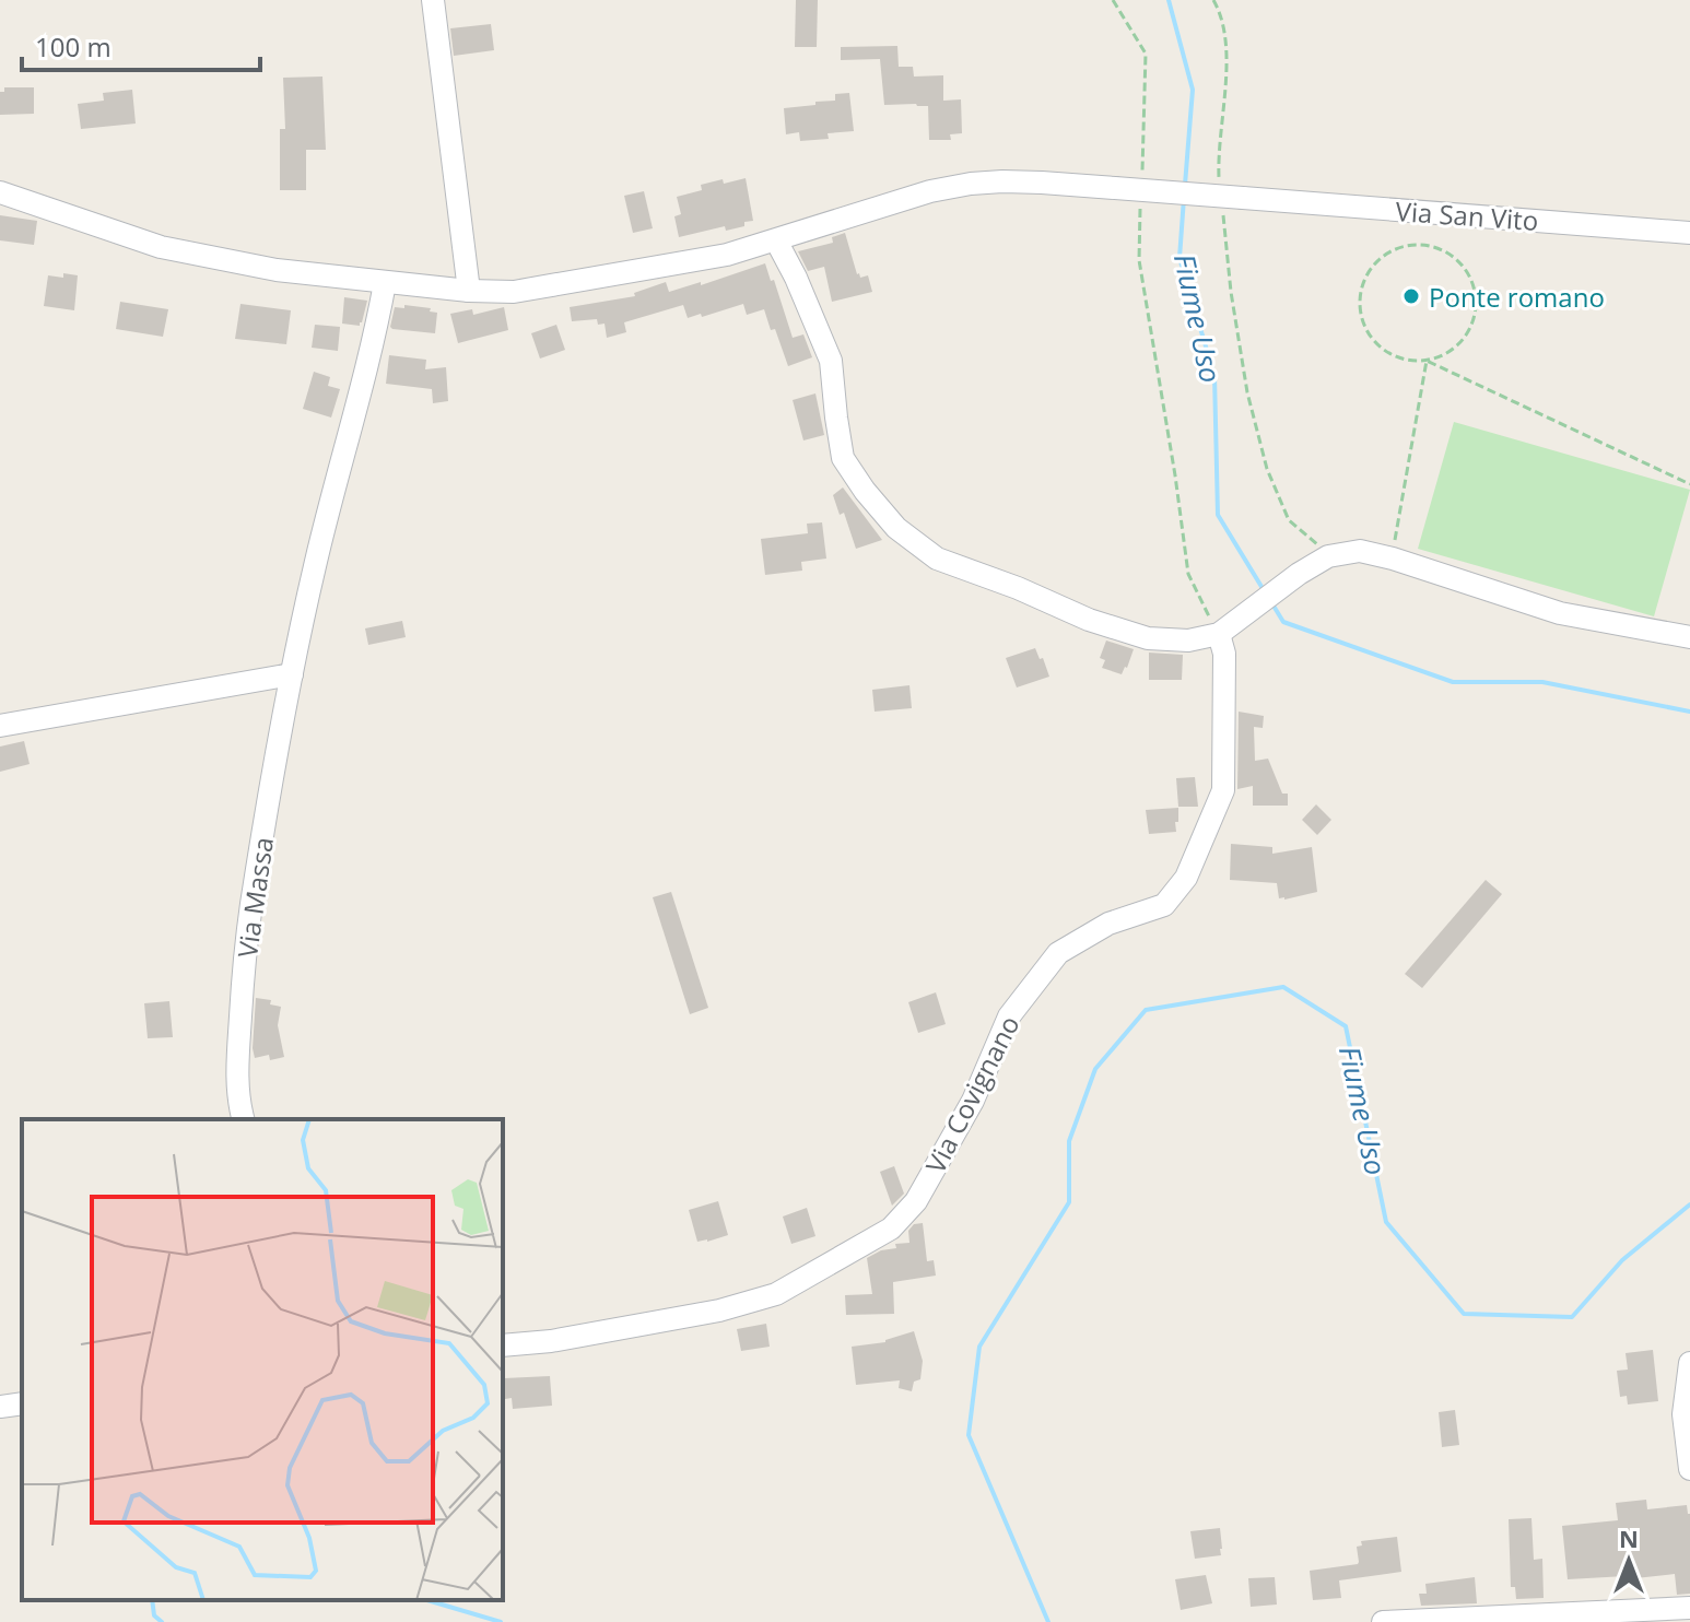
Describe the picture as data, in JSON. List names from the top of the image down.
{
  "streets": {
    "street": ["Via San Vito", "Via Massa", "Via Covignano"]
  },
  "crossings": [
    ["Via San Vito", "Via Massa"]
  ],
  "water": ["Fiume Uso"],
  "places": ["Ponte romano"],
  "scale_bar": "100 m",
  "north": "top"
}
